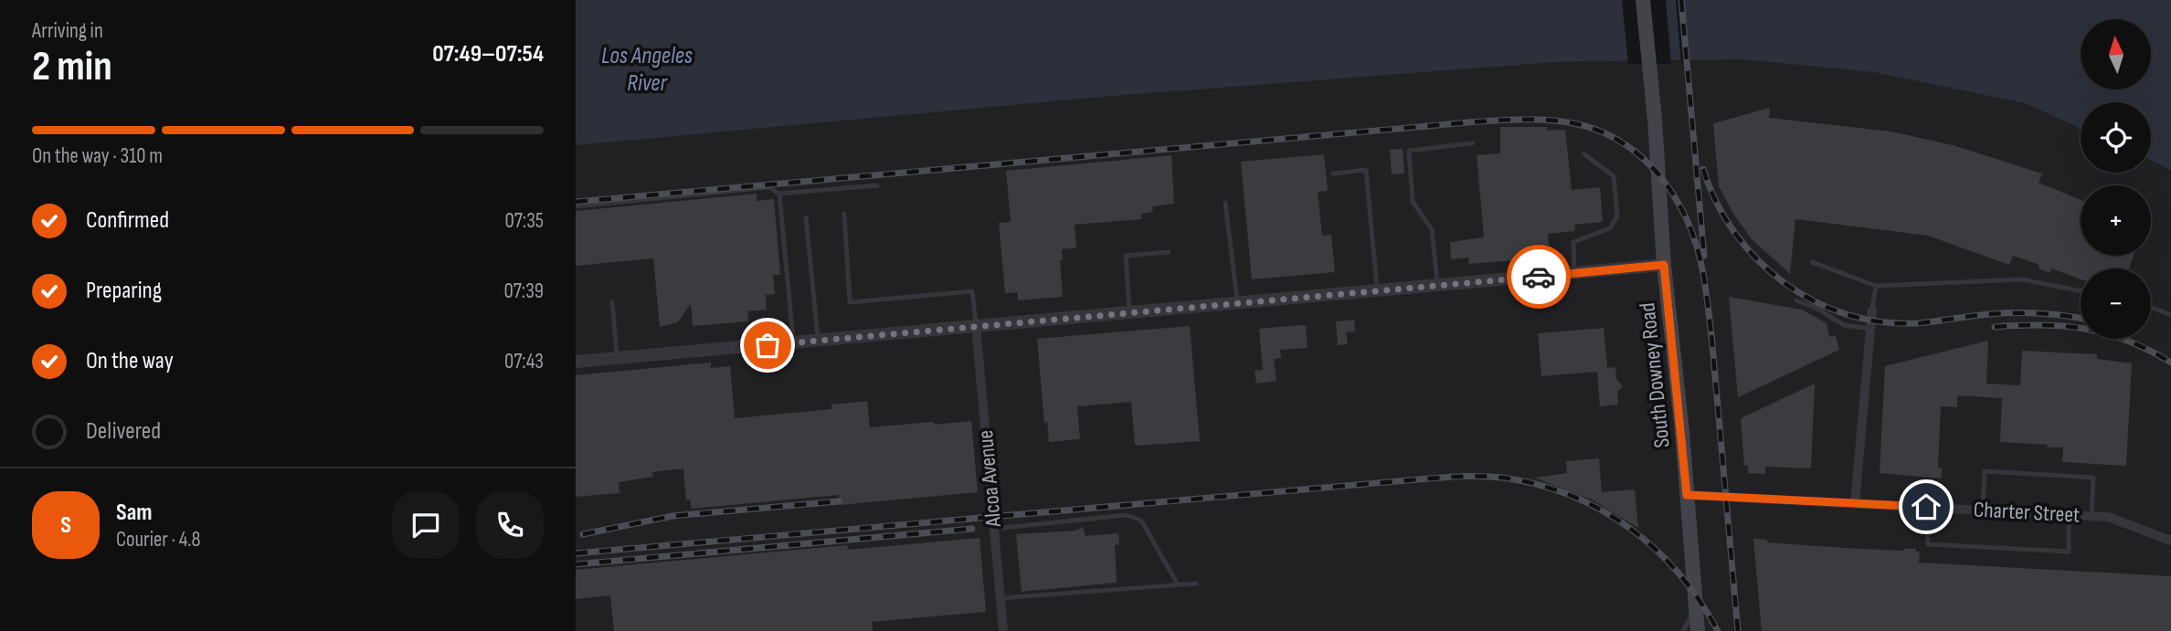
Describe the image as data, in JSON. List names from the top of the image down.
{
  "streets": {
    "main road": ["South Downey Road"],
    "street": ["Alcoa Avenue", "Charter Street"]
  },
  "crossings": [
    ["South Downey Road", "Charter Street"]
  ],
  "water": ["Los Angeles River"],
  "north": "top",
  "page": {
    "heading": ["2 min", "Arriving in", "07:49–07:54"],
    "panel": ["Sam", "Courier · 4.8"],
    "map_buttons": ["+", "−"],
    "bar": "On the way · 310 m",
    "list": [
      ["Confirmed", "07:35"],
      ["Preparing", "07:39"],
      ["On the way", "07:43"],
      "Delivered"
    ],
    "round": "S"
  }
}
